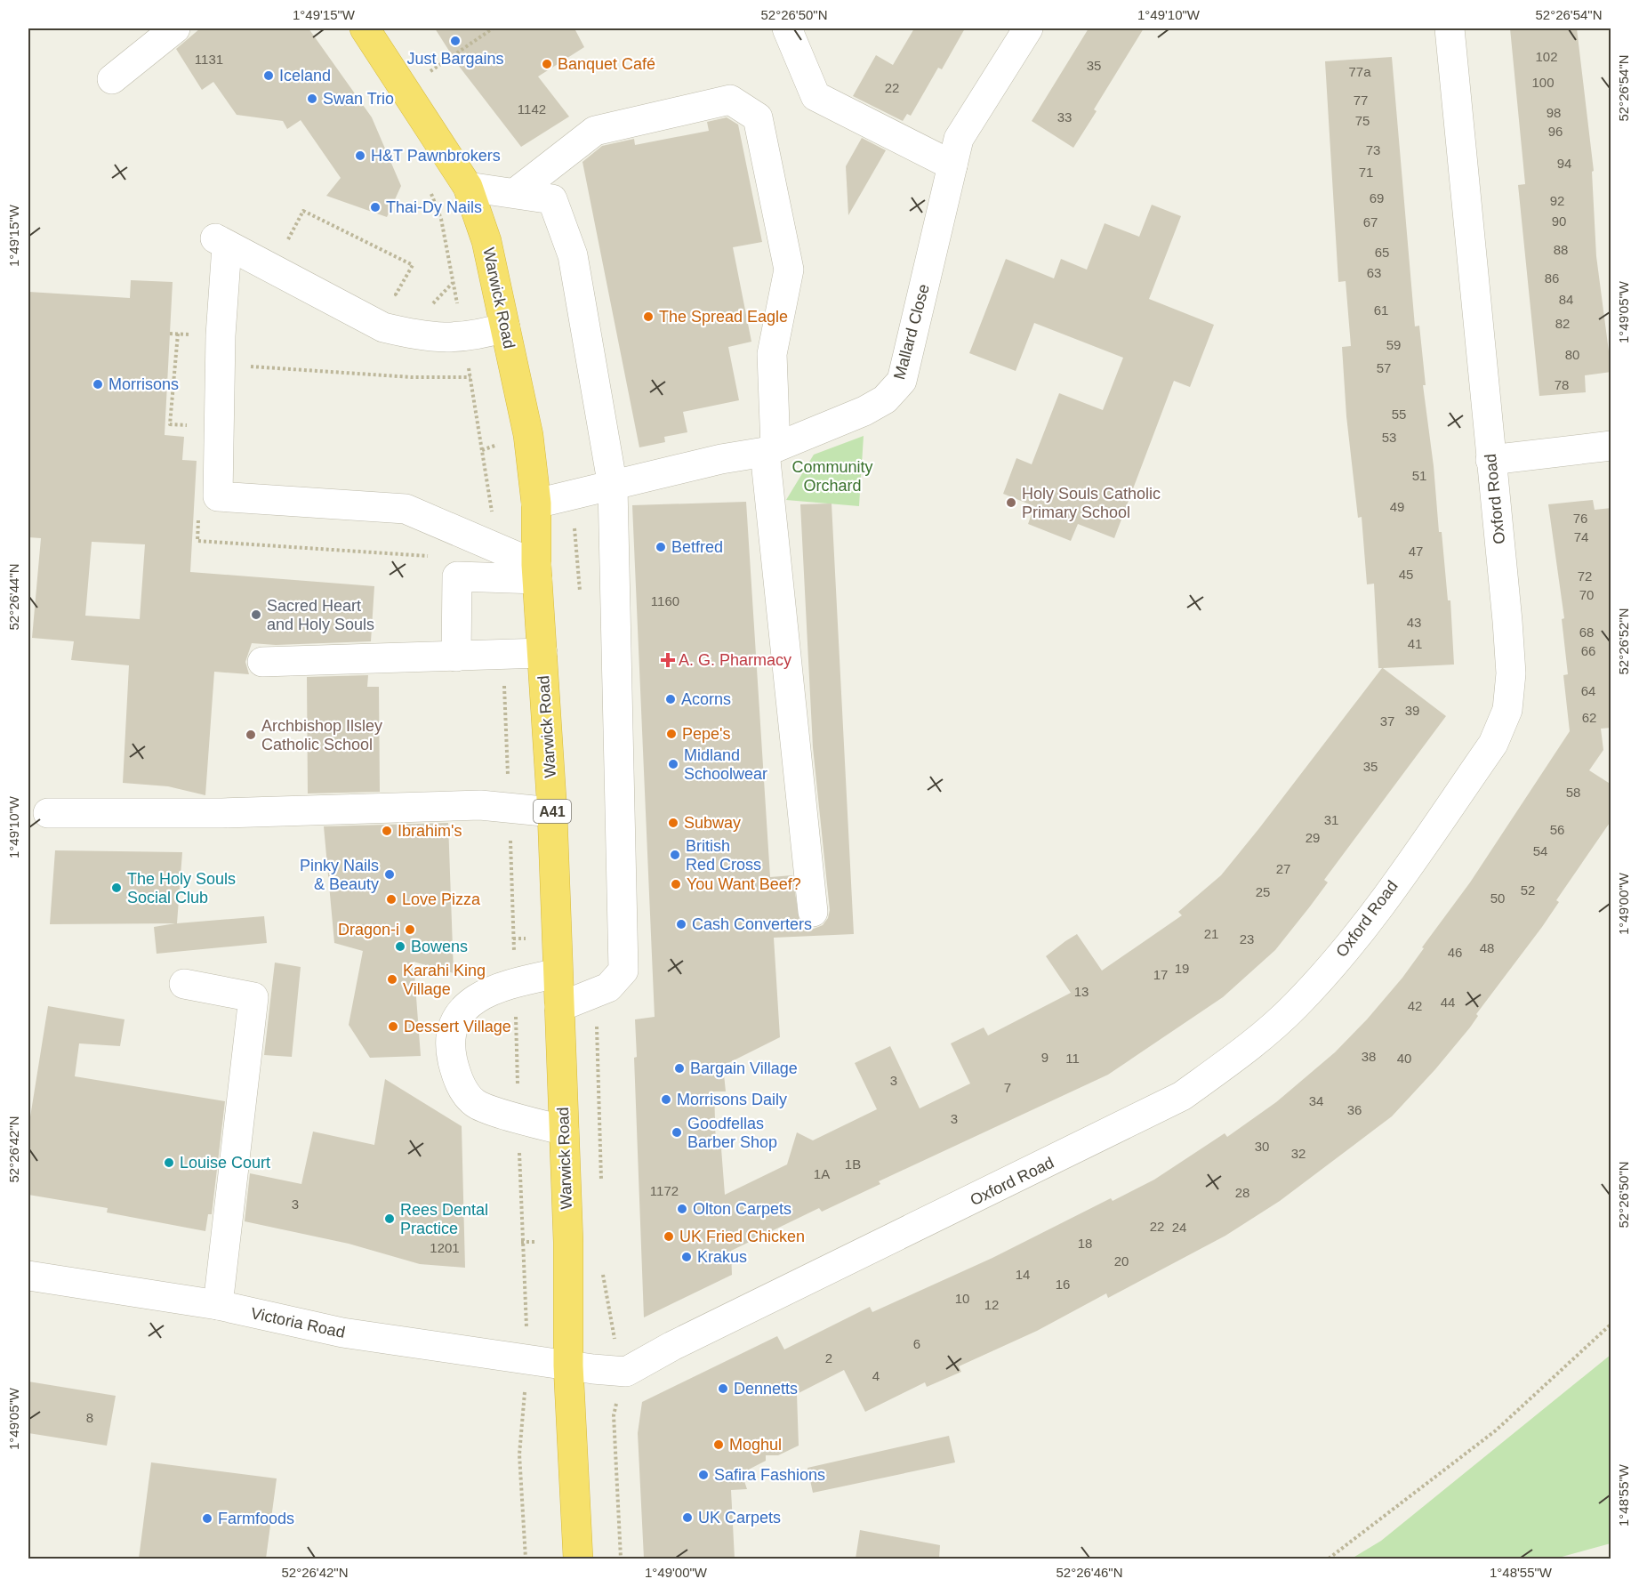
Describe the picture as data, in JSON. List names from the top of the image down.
{
  "streets": {
    "highway": ["Warwick Road", "A41"],
    "street": ["Mallard Close", "Oxford Road", "Victoria Road"]
  },
  "crossings": [
    ["Warwick Road", "Mallard Close"],
    ["Warwick Road", "Victoria Road"]
  ],
  "parks": ["Community Orchard"],
  "places": {
    "other": [
      "Just Bargains",
      "Banquet Café",
      "Iceland",
      "Swan Trio",
      "H&T Pawnbrokers",
      "Thai-Dy Nails",
      "The Spread Eagle",
      "Morrisons",
      "Holy Souls Catholic Primary School",
      "Betfred",
      "Sacred Heart and Holy Souls",
      "Acorns",
      "Pepe's",
      "Archbishop Ilsley Catholic School",
      "Midland Schoolwear",
      "Subway",
      "Ibrahim's",
      "British Red Cross",
      "Pinky Nails & Beauty",
      "You Want Beef?",
      "The Holy Souls Social Club",
      "Love Pizza",
      "Cash Converters",
      "Dragon-i",
      "Bowens",
      "Karahi King Village",
      "Dessert Village",
      "Bargain Village",
      "Morrisons Daily",
      "Goodfellas Barber Shop",
      "Louise Court",
      "Olton Carpets",
      "Rees Dental Practice",
      "UK Fried Chicken",
      "Krakus",
      "Dennetts",
      "Moghul",
      "Safira Fashions",
      "UK Carpets",
      "Farmfoods"
    ],
    "health": ["A. G. Pharmacy"]
  },
  "house_numbers": [
    "102",
    "1131",
    "35",
    "77a",
    "100",
    "22",
    "77",
    "1142",
    "98",
    "33",
    "75",
    "96",
    "73",
    "94",
    "71",
    "69",
    "92",
    "90",
    "67",
    "88",
    "65",
    "63",
    "86",
    "84",
    "61",
    "82",
    "59",
    "80",
    "57",
    "78",
    "55",
    "53",
    "51",
    "49",
    "76",
    "74",
    "47",
    "45",
    "72",
    "70",
    "1160",
    "43",
    "68",
    "41",
    "66",
    "64",
    "39",
    "62",
    "37",
    "35",
    "58",
    "31",
    "56",
    "29",
    "54",
    "27",
    "52",
    "25",
    "50",
    "21",
    "23",
    "48",
    "46",
    "19",
    "17",
    "13",
    "44",
    "42",
    "38",
    "9",
    "11",
    "40",
    "3",
    "7",
    "34",
    "36",
    "3",
    "30",
    "32",
    "1B",
    "1A",
    "1172",
    "28",
    "3",
    "22",
    "24",
    "18",
    "1201",
    "20",
    "14",
    "16",
    "10",
    "12",
    "6",
    "2",
    "4",
    "8"
  ],
  "coordinates": [
    "1°49'15\"W",
    "52°26'50\"N",
    "1°49'10\"W",
    "52°26'54\"N",
    "1°49'05\"W",
    "52°26'44\"N",
    "52°26'52\"N",
    "1°49'00\"W",
    "52°26'42\"N",
    "1°48'55\"W",
    "52°26'46\"N"
  ]
}
